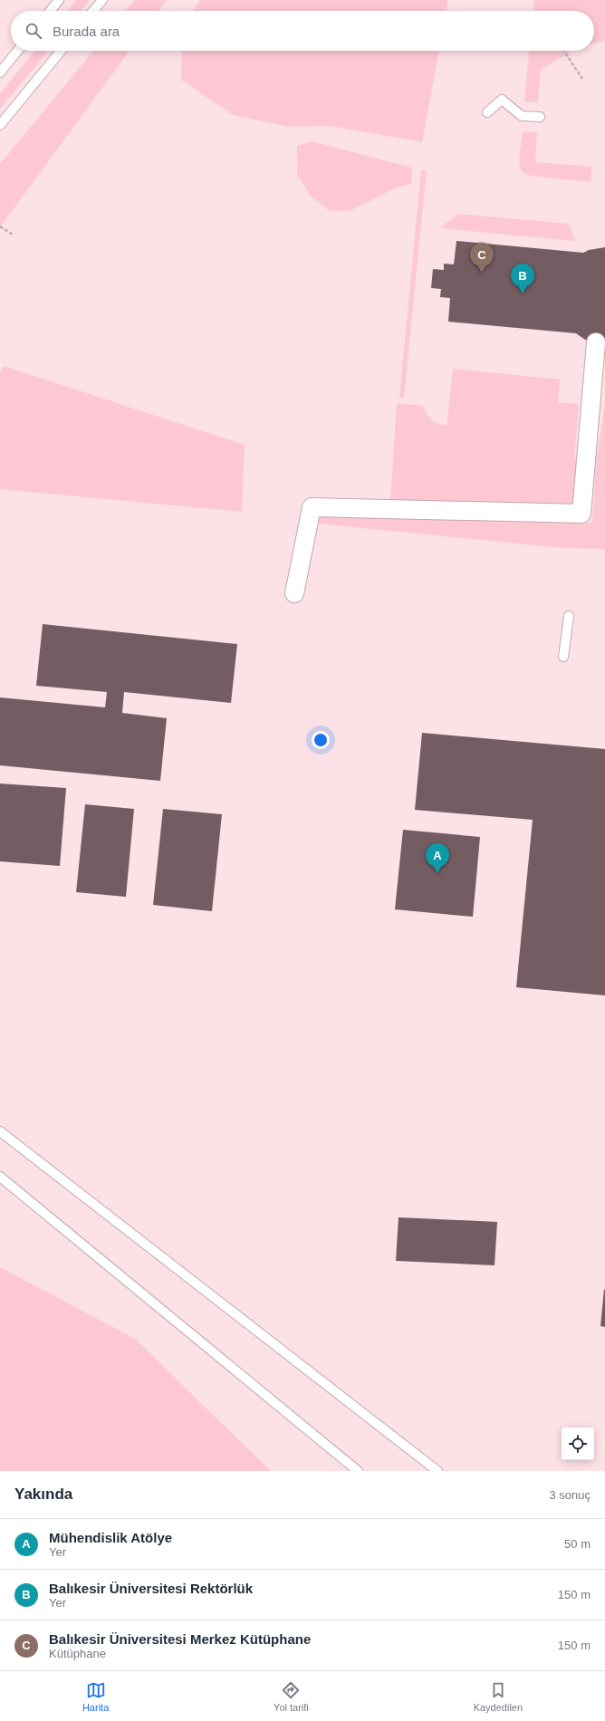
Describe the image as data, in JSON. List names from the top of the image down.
{
  "page": {
    "search": "Burada ara",
    "pins": ["C", "B", "A"],
    "heading": ["Yakında", "3 sonuç"],
    "list": [
      {
        "mark": "A",
        "name": "Mühendislik Atölye",
        "note": "Yer",
        "value": "50 m"
      },
      {
        "mark": "B",
        "name": "Balıkesir Üniversitesi Rektörlük",
        "note": "Yer",
        "value": "150 m"
      },
      {
        "mark": "C",
        "name": "Balıkesir Üniversitesi Merkez Kütüphane",
        "note": "Kütüphane",
        "value": "150 m"
      }
    ],
    "nav": ["Harita", "Yol tarifi", "Kaydedilen"]
  }
}
